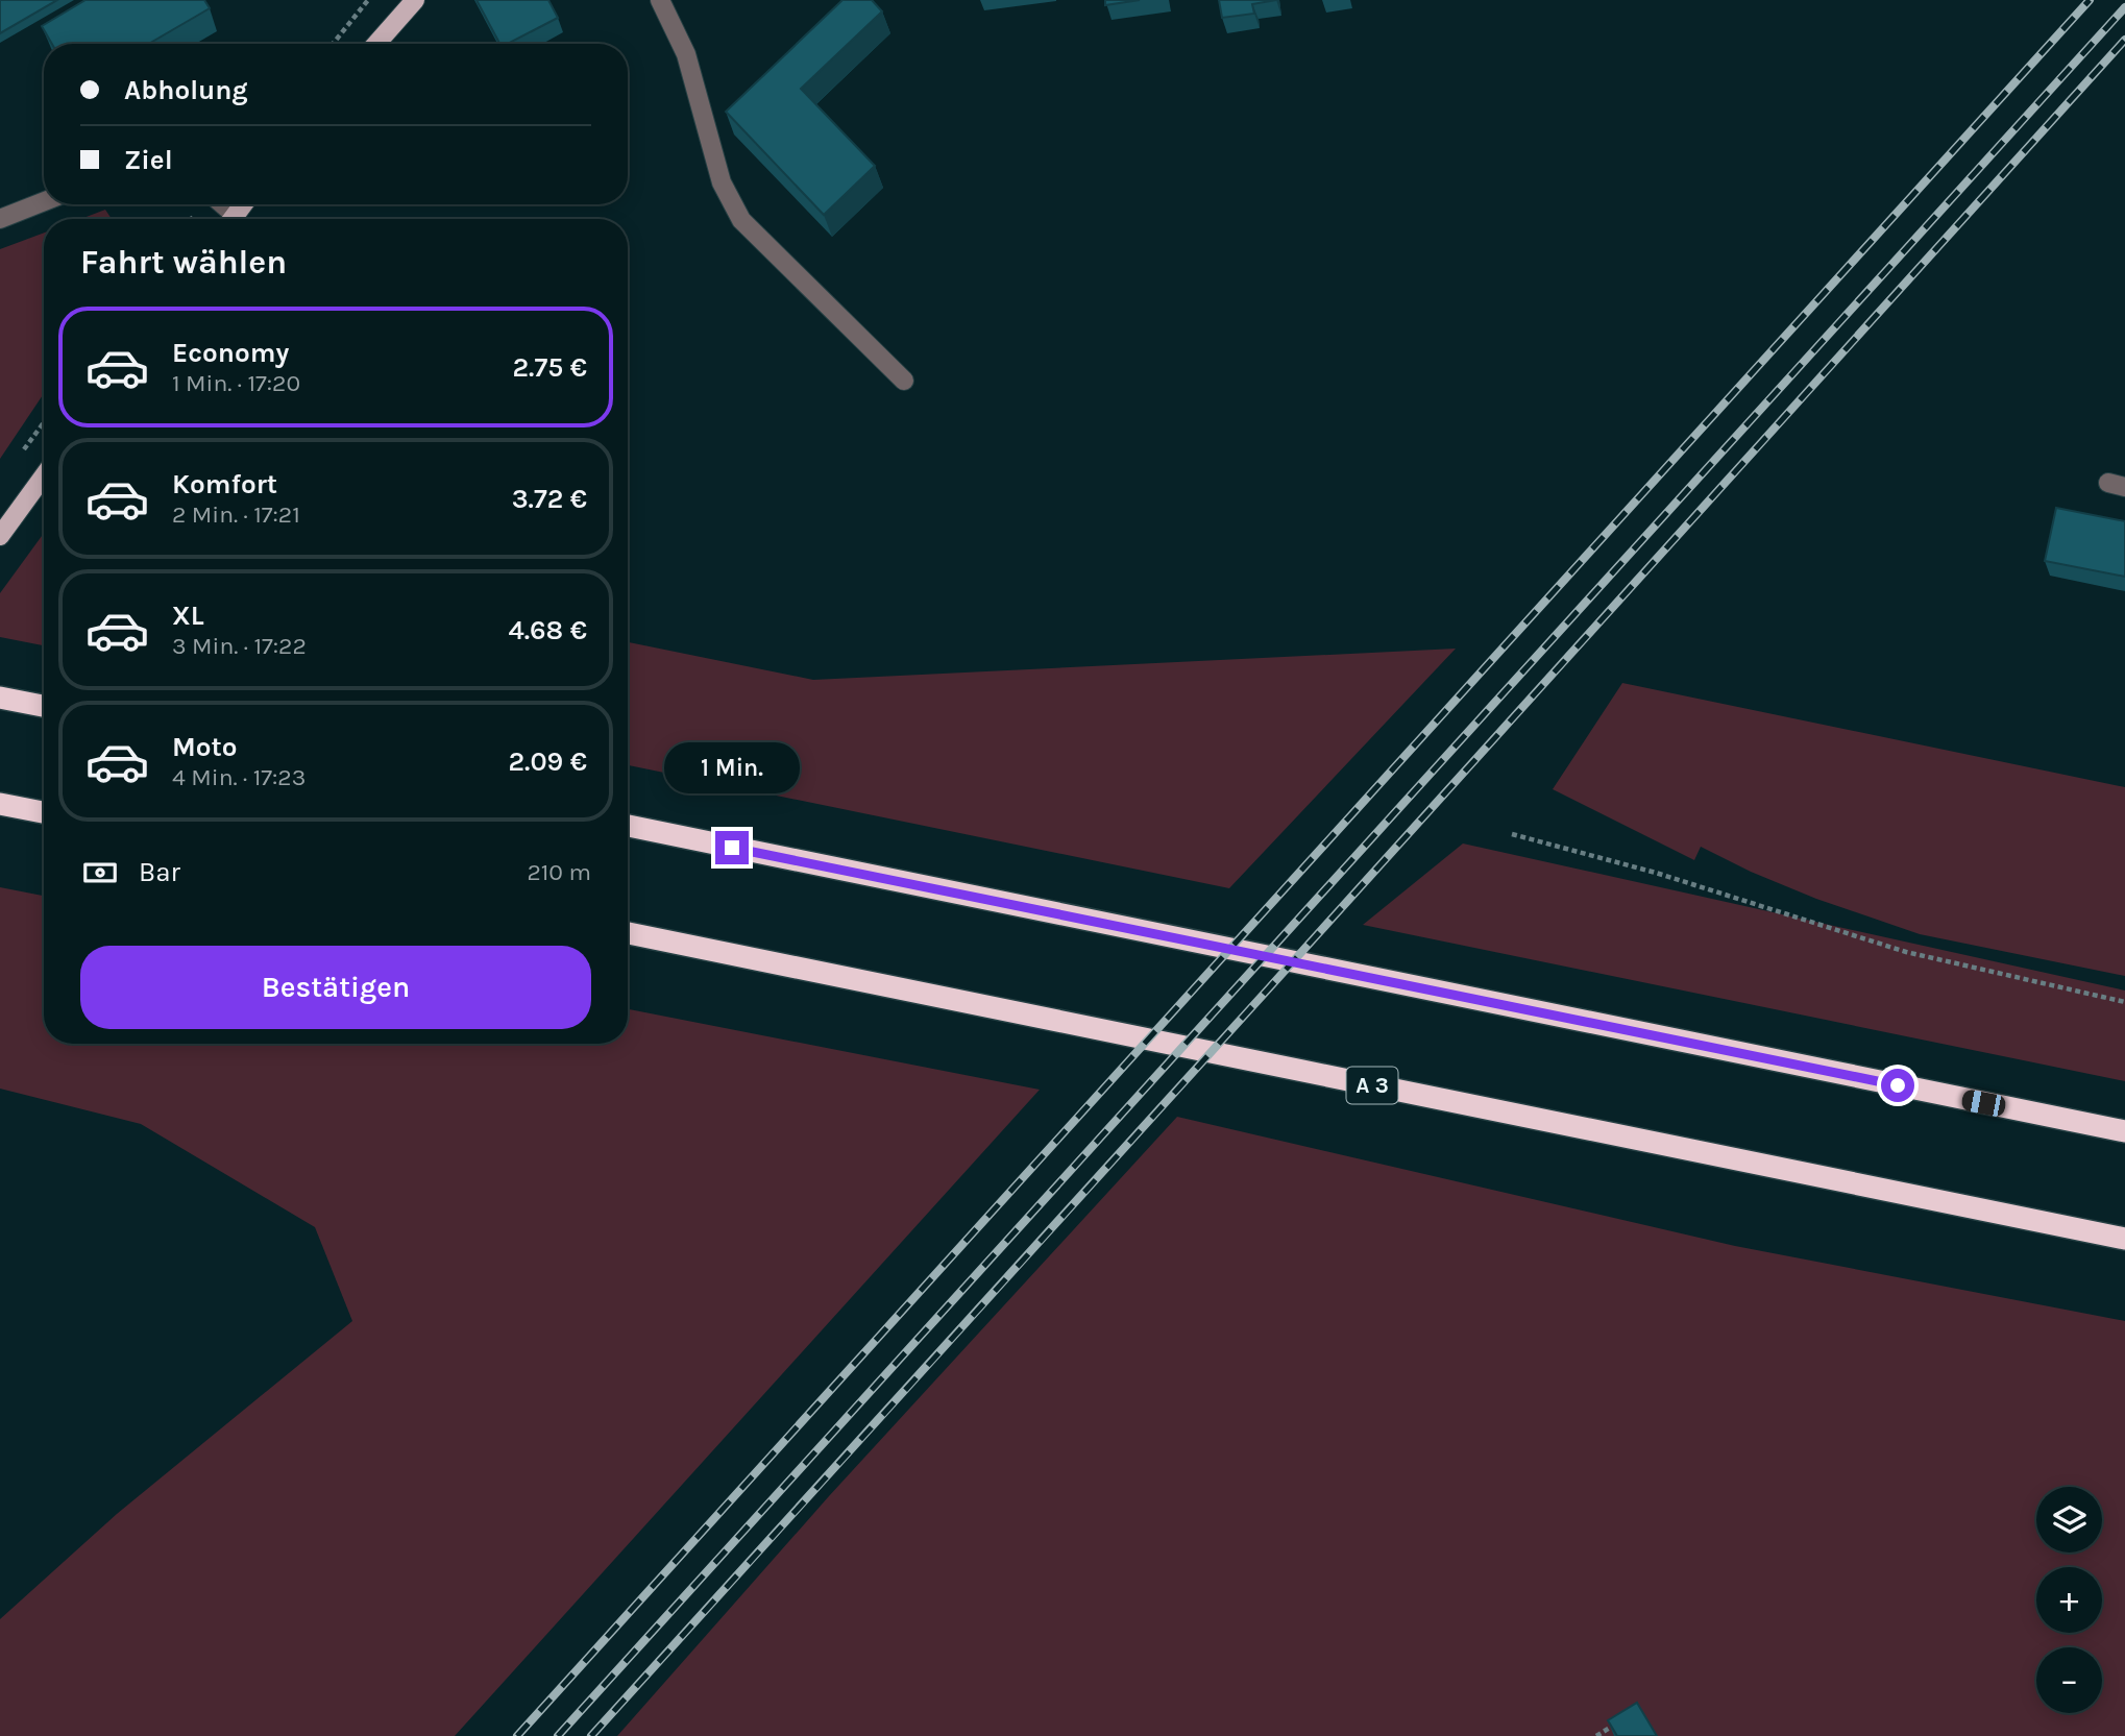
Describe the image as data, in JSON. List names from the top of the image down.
{
  "streets": {
    "highway": ["A 3"]
  },
  "page": {
    "banner": ["Abholung", "Ziel"],
    "heading": "Fahrt wählen",
    "list": [
      {
        "name": "Economy",
        "note": "1 Min. · 17:20",
        "value": "2.75 €"
      },
      {
        "name": "Komfort",
        "note": "2 Min. · 17:21",
        "value": "3.72 €"
      },
      {
        "name": "XL",
        "note": "3 Min. · 17:22",
        "value": "4.68 €"
      },
      {
        "name": "Moto",
        "note": "4 Min. · 17:23",
        "value": "2.09 €"
      }
    ],
    "bubble": "1 Min.",
    "pay": ["Bar", "210 m"],
    "buttons": "Bestätigen",
    "map_buttons": ["+", "−"]
  }
}
